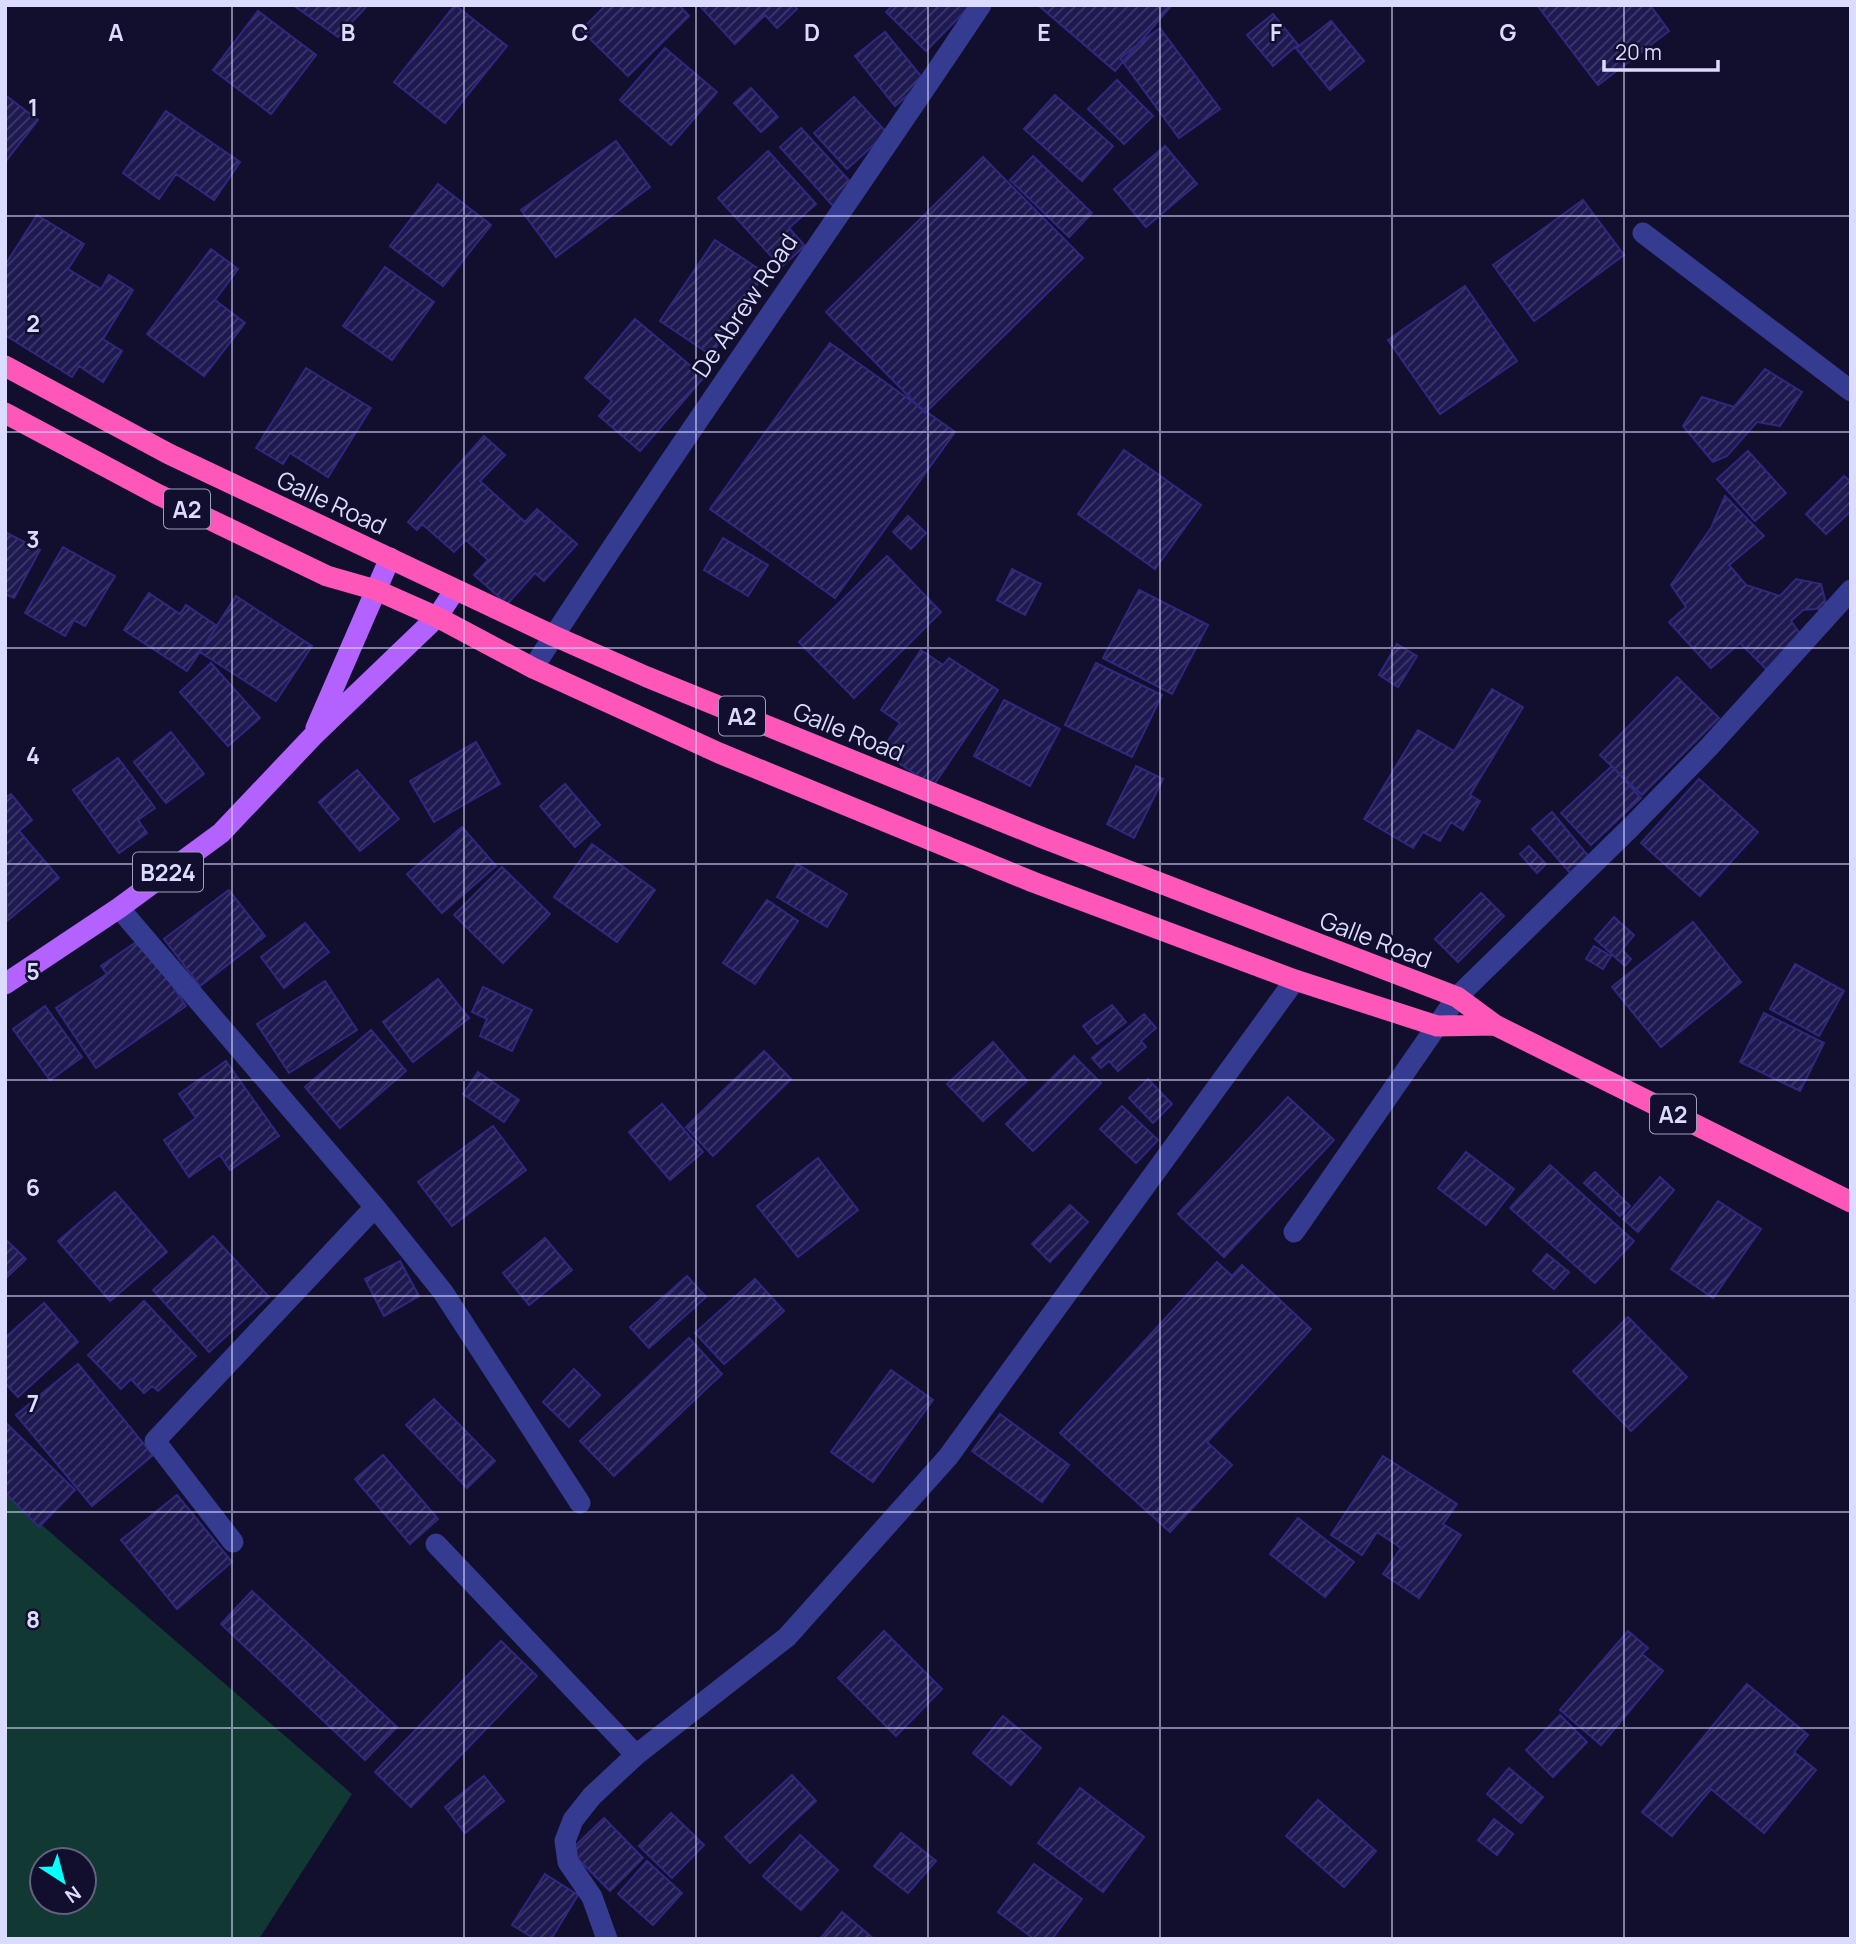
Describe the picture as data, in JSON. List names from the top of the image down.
{
  "streets": {
    "highway": ["Galle Road", "A2"],
    "main road": ["B224"],
    "street": ["De Abrew Road"]
  },
  "crossings": [
    ["De Abrew Road", "Galle Road"],
    ["Galle Road", "B224"]
  ],
  "scale_bar": "20 m",
  "north": "bottom right",
  "grid": {
    "columns": [
      "A",
      "B",
      "C",
      "D",
      "E",
      "F",
      "G"
    ],
    "rows": [
      "1",
      "2",
      "3",
      "4",
      "5",
      "6",
      "7",
      "8"
    ]
  }
}
